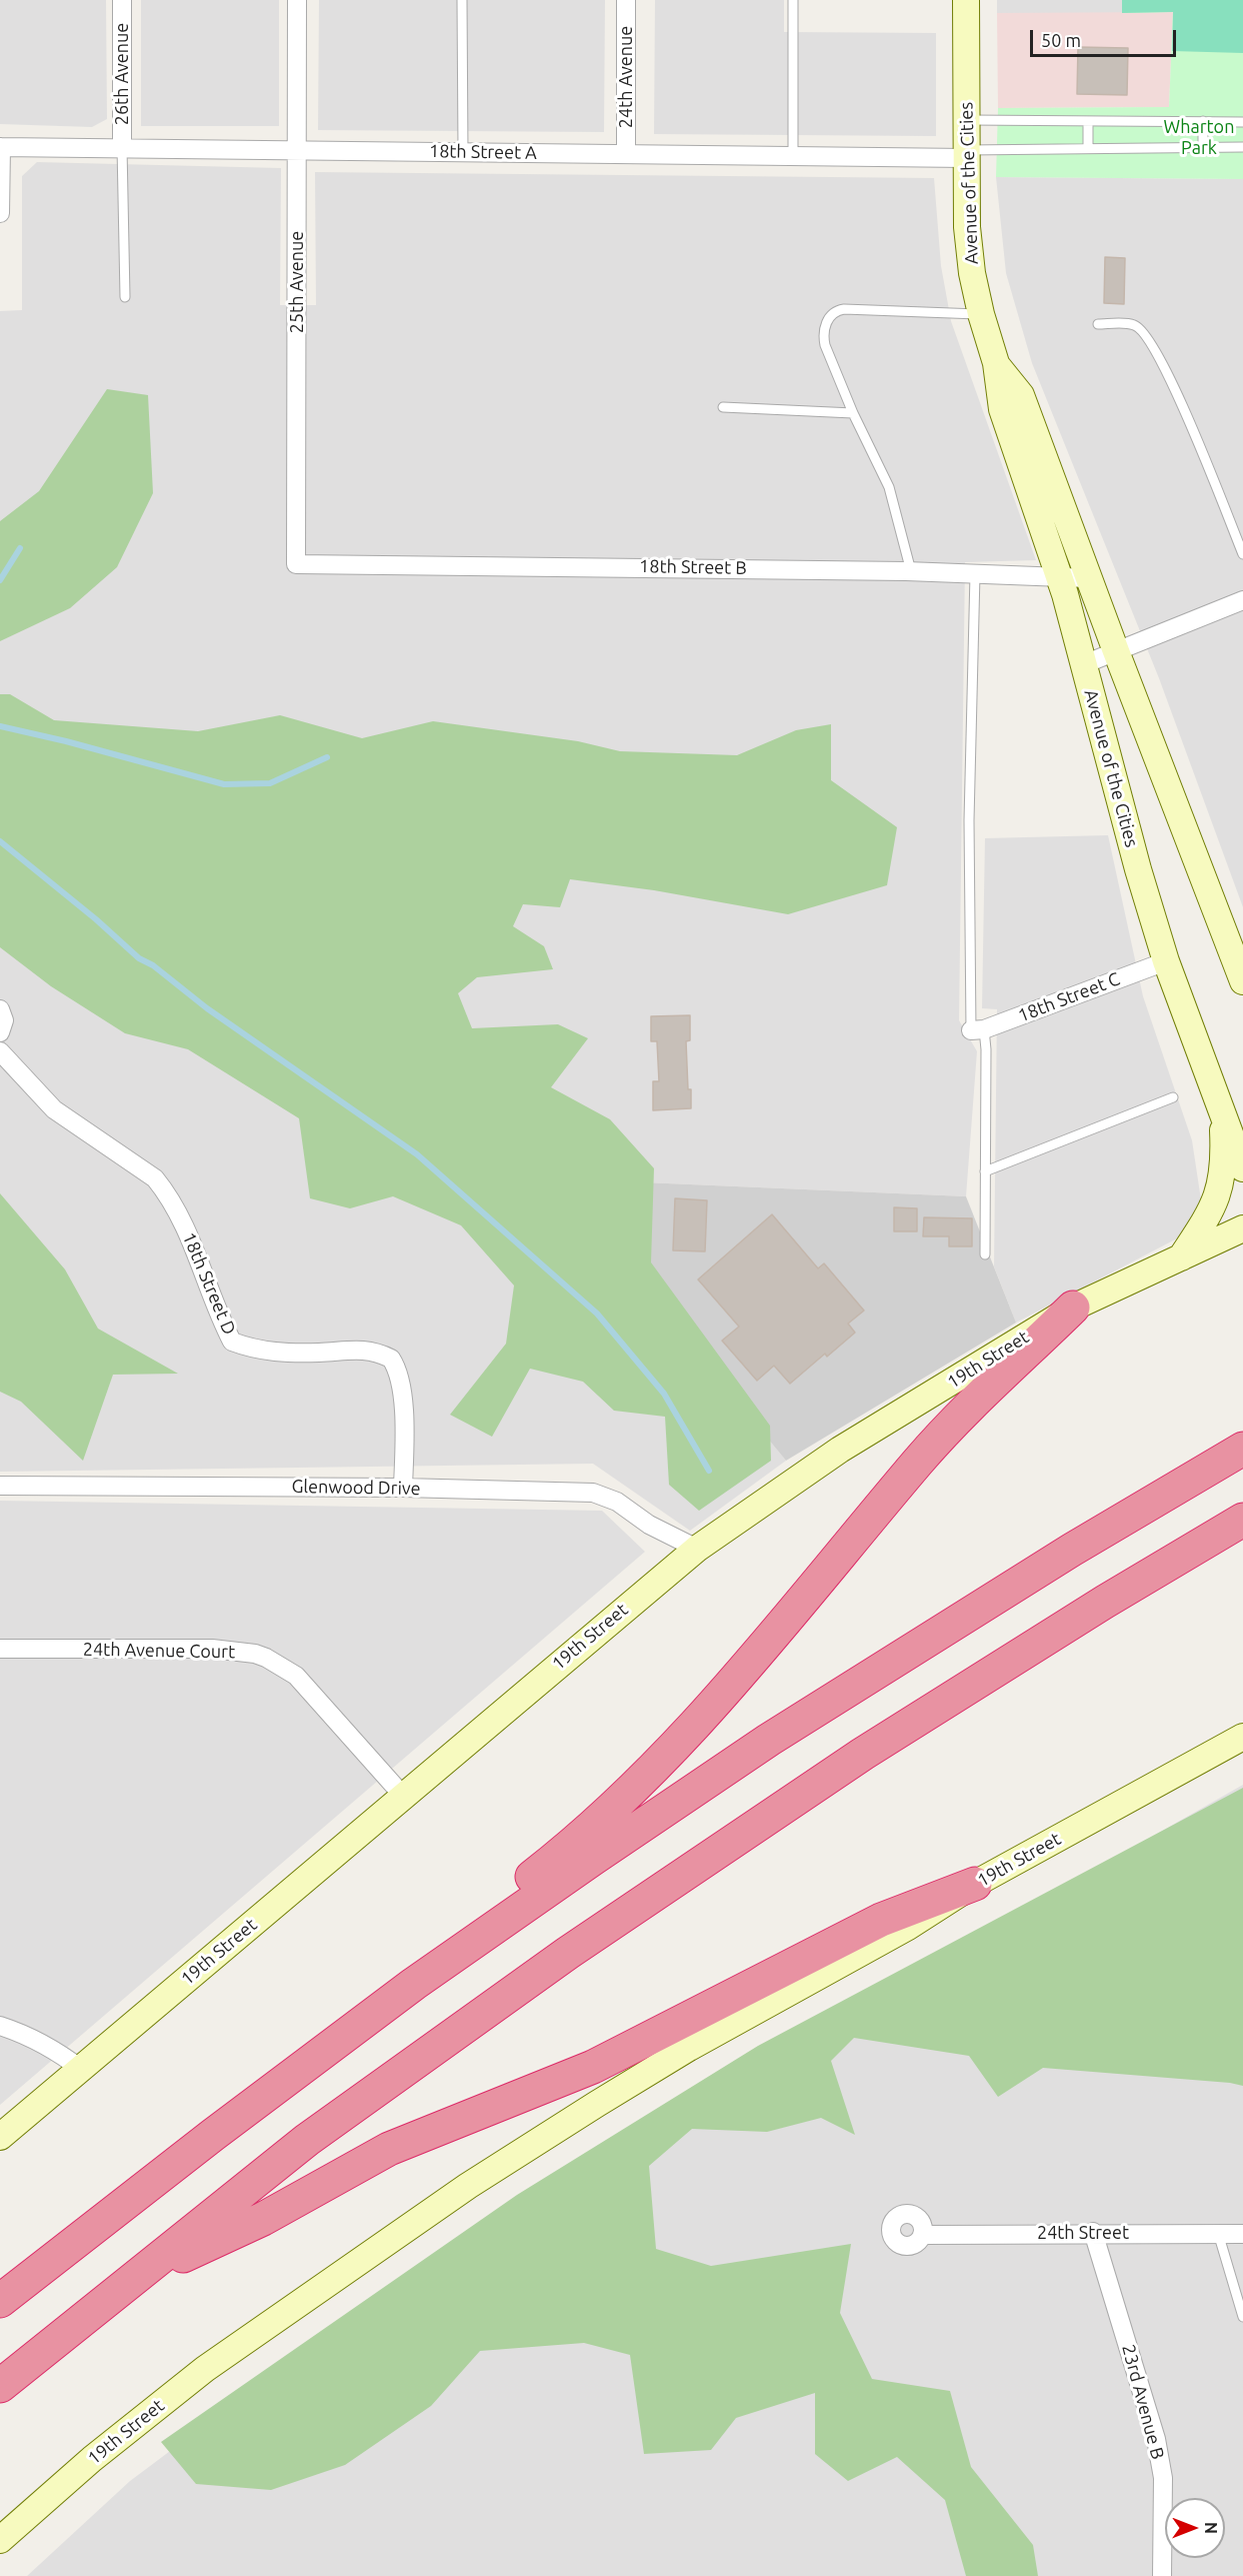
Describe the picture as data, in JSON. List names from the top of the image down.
{
  "streets": {
    "main road": ["Avenue of the Cities", "19th Street"],
    "street": [
      "26th Avenue",
      "24th Avenue",
      "18th Street A",
      "25th Avenue",
      "18th Street B",
      "18th Street C",
      "18th Street D",
      "Glenwood Drive",
      "24th Avenue Court",
      "24th Street",
      "23rd Avenue B"
    ]
  },
  "crossings": [
    ["26th Avenue", "18th Street A"],
    ["24th Avenue", "18th Street A"],
    ["18th Street A", "Avenue of the Cities"],
    ["18th Street A", "25th Avenue"],
    ["Avenue of the Cities", "18th Street B"],
    ["Avenue of the Cities", "18th Street C"],
    ["25th Avenue", "18th Street B"],
    ["18th Street D", "Glenwood Drive"],
    ["19th Street", "Glenwood Drive"],
    ["19th Street", "24th Avenue Court"],
    ["24th Street", "23rd Avenue B"]
  ],
  "parks": ["Wharton Park"],
  "scale_bar": "50 m",
  "north": "right"
}
